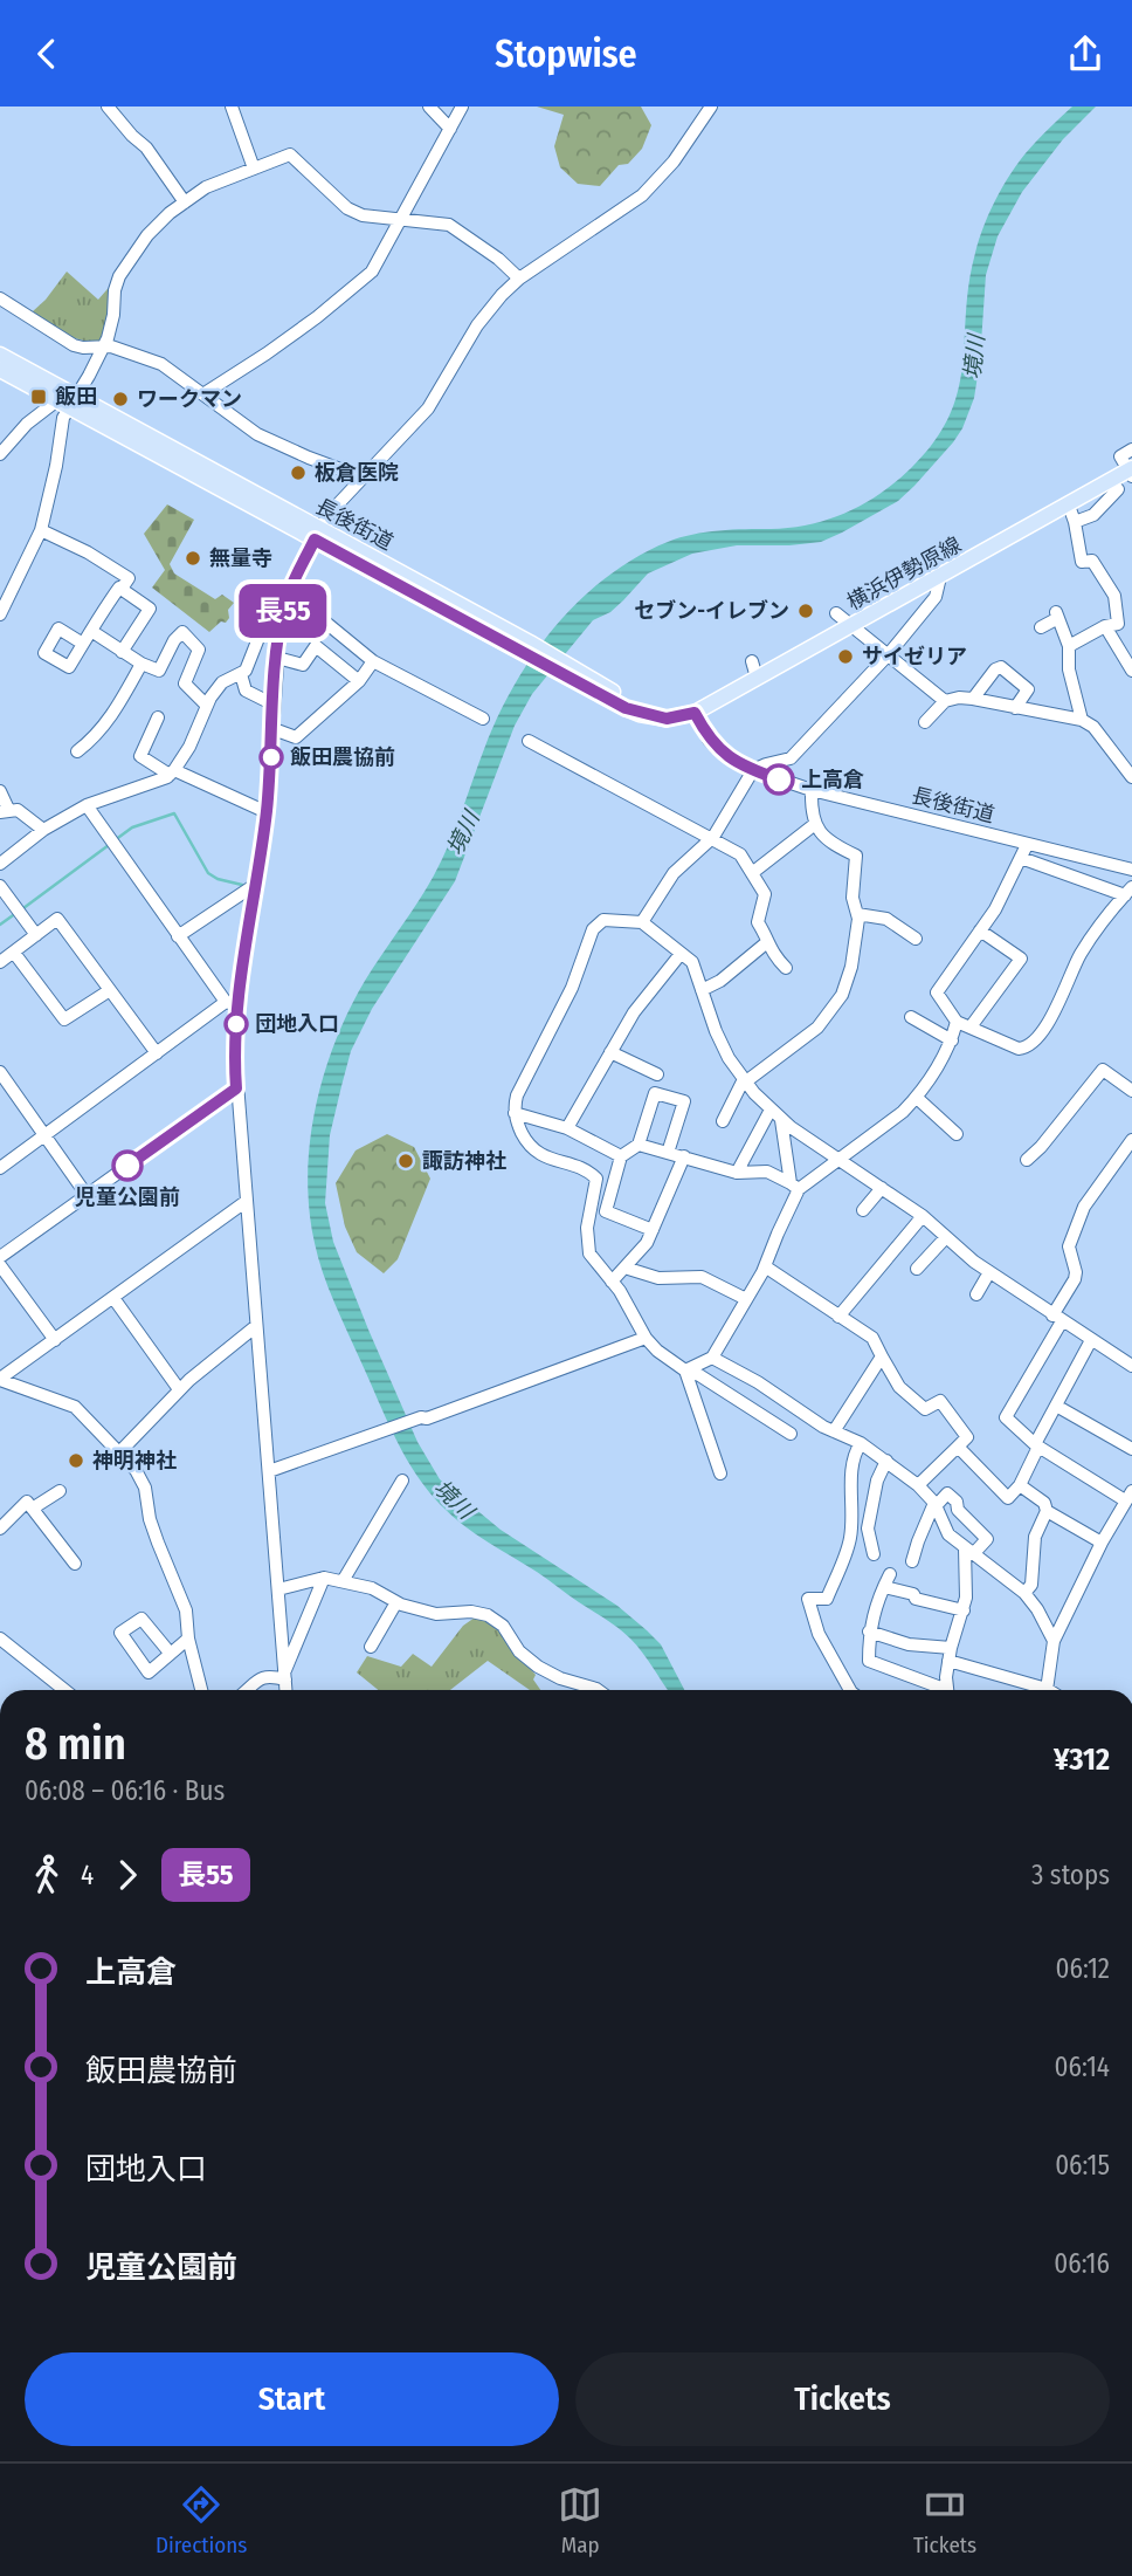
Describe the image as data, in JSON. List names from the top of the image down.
{
  "streets": {
    "main road": ["長後街道", "横浜伊勢原線"]
  },
  "crossings": [
    ["長後街道", "横浜伊勢原線"]
  ],
  "water": ["境川"],
  "places": {
    "transit": ["飯田"],
    "other": [
      "ワークマン",
      "板倉医院",
      "無量寺",
      "セブン-イレブン",
      "サイゼリア",
      "飯田農協前",
      "上高倉",
      "団地入口",
      "諏訪神社",
      "児童公園前",
      "神明神社"
    ]
  },
  "lines": ["bus line 長55"],
  "page": {
    "header": "Stopwise",
    "on_map": "長55",
    "heading": ["8 min", "06:08 – 06:16 · Bus", "¥312"],
    "legs": ["4", "長55", "3 stops"],
    "list": [
      {
        "name": "上高倉",
        "value": "06:12"
      },
      {
        "name": "飯田農協前",
        "value": "06:14"
      },
      {
        "name": "団地入口",
        "value": "06:15"
      },
      {
        "name": "児童公園前",
        "value": "06:16"
      }
    ],
    "buttons": ["Start", "Tickets"],
    "tabs": ["Directions", "Map", "Tickets"]
  }
}
